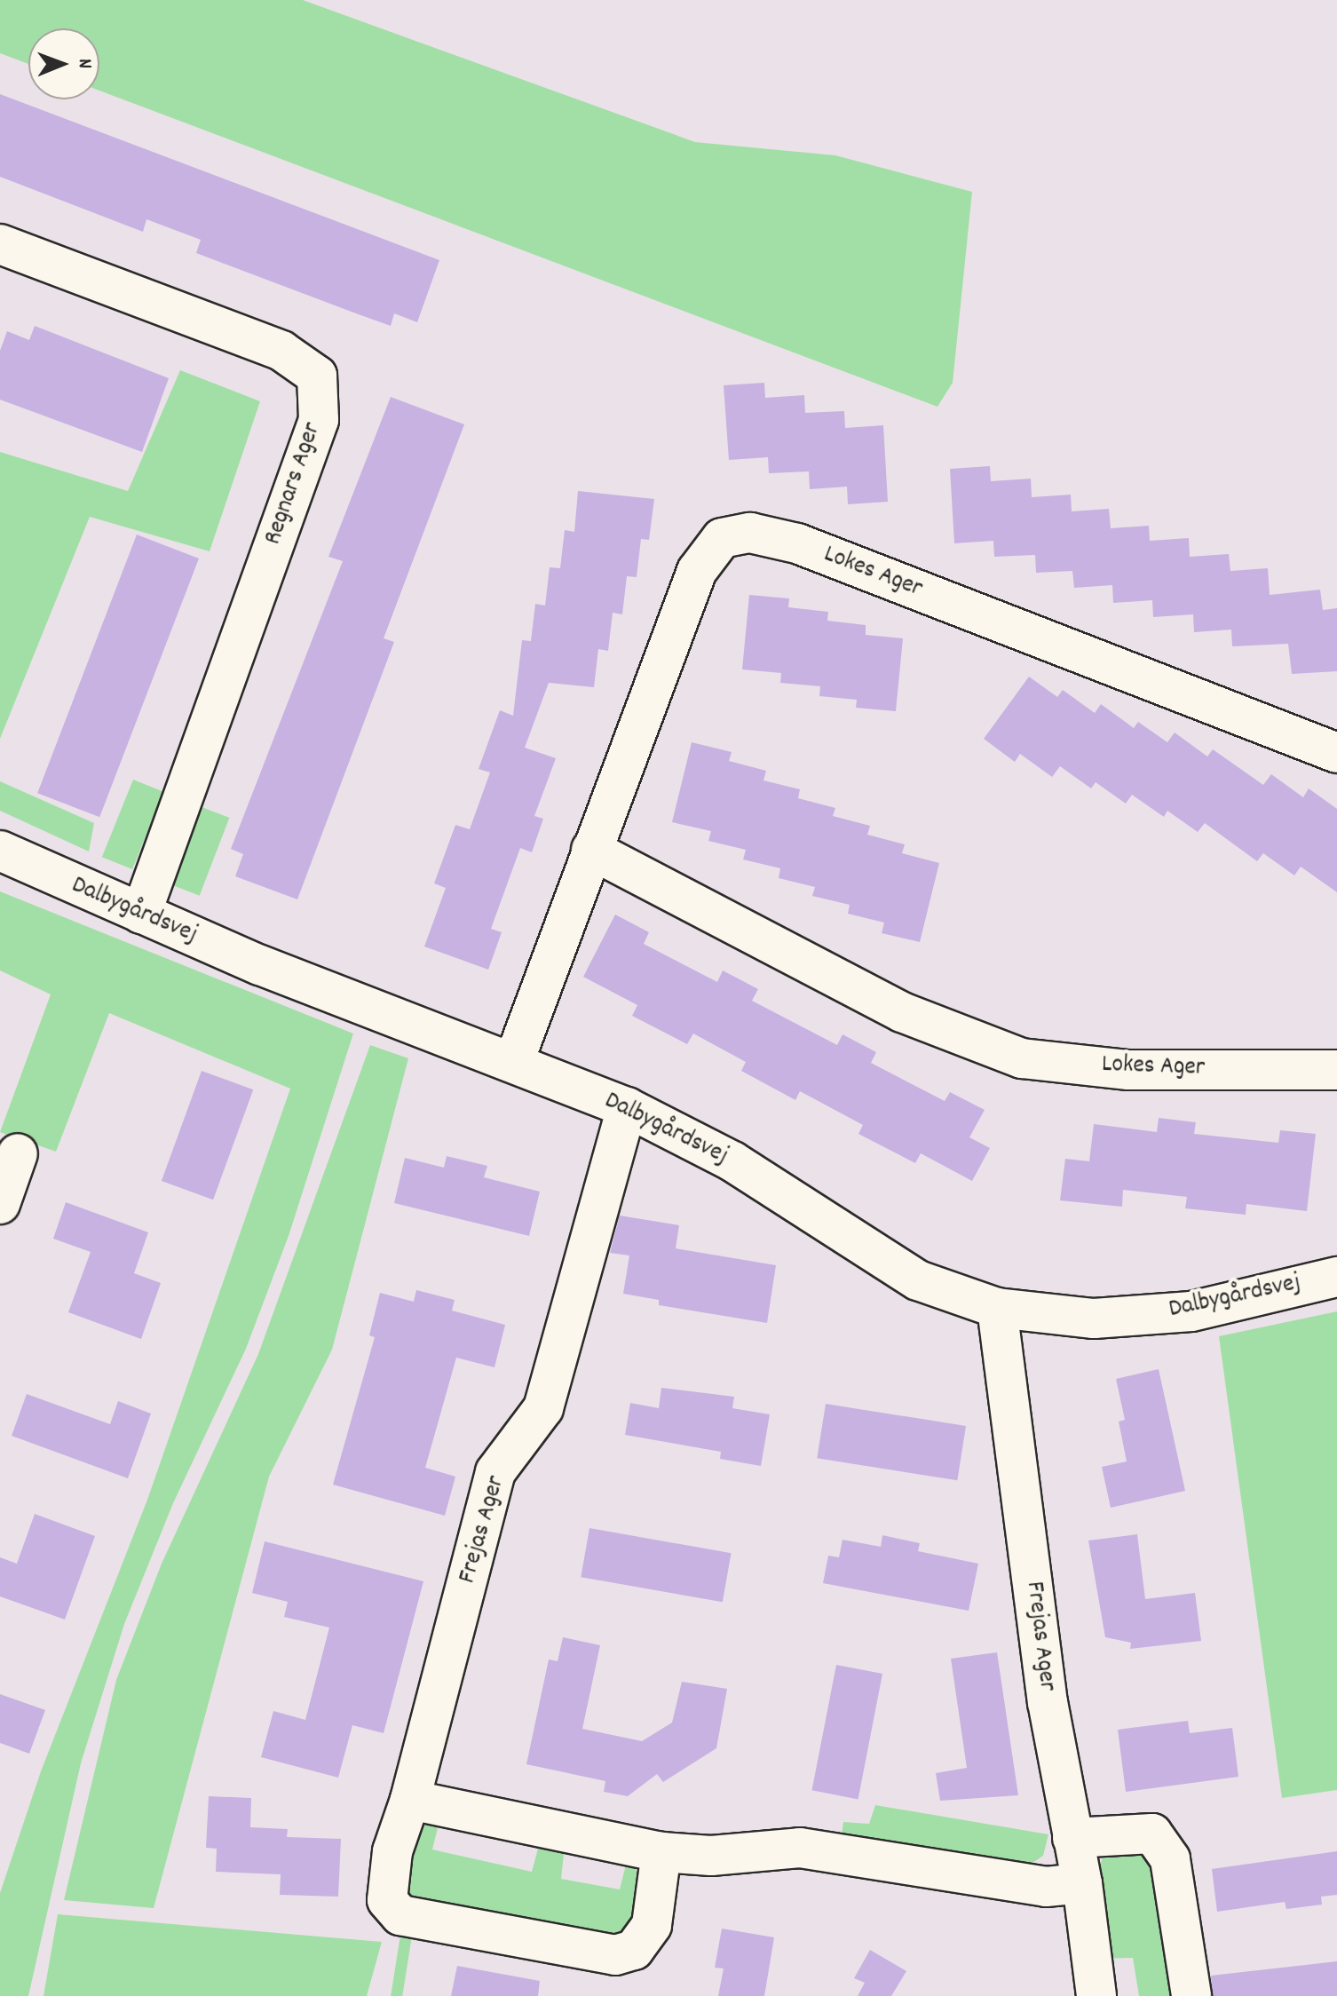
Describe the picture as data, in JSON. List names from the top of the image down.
{
  "streets": {
    "street": [
      "Regnars Ager",
      "Lokes Ager",
      "Dalbygårdsvej",
      "Frejas Ager"
    ]
  },
  "crossings": [
    ["Regnars Ager", "Dalbygårdsvej"],
    ["Lokes Ager", "Dalbygårdsvej"],
    ["Dalbygårdsvej", "Frejas Ager"]
  ],
  "north": "right"
}
